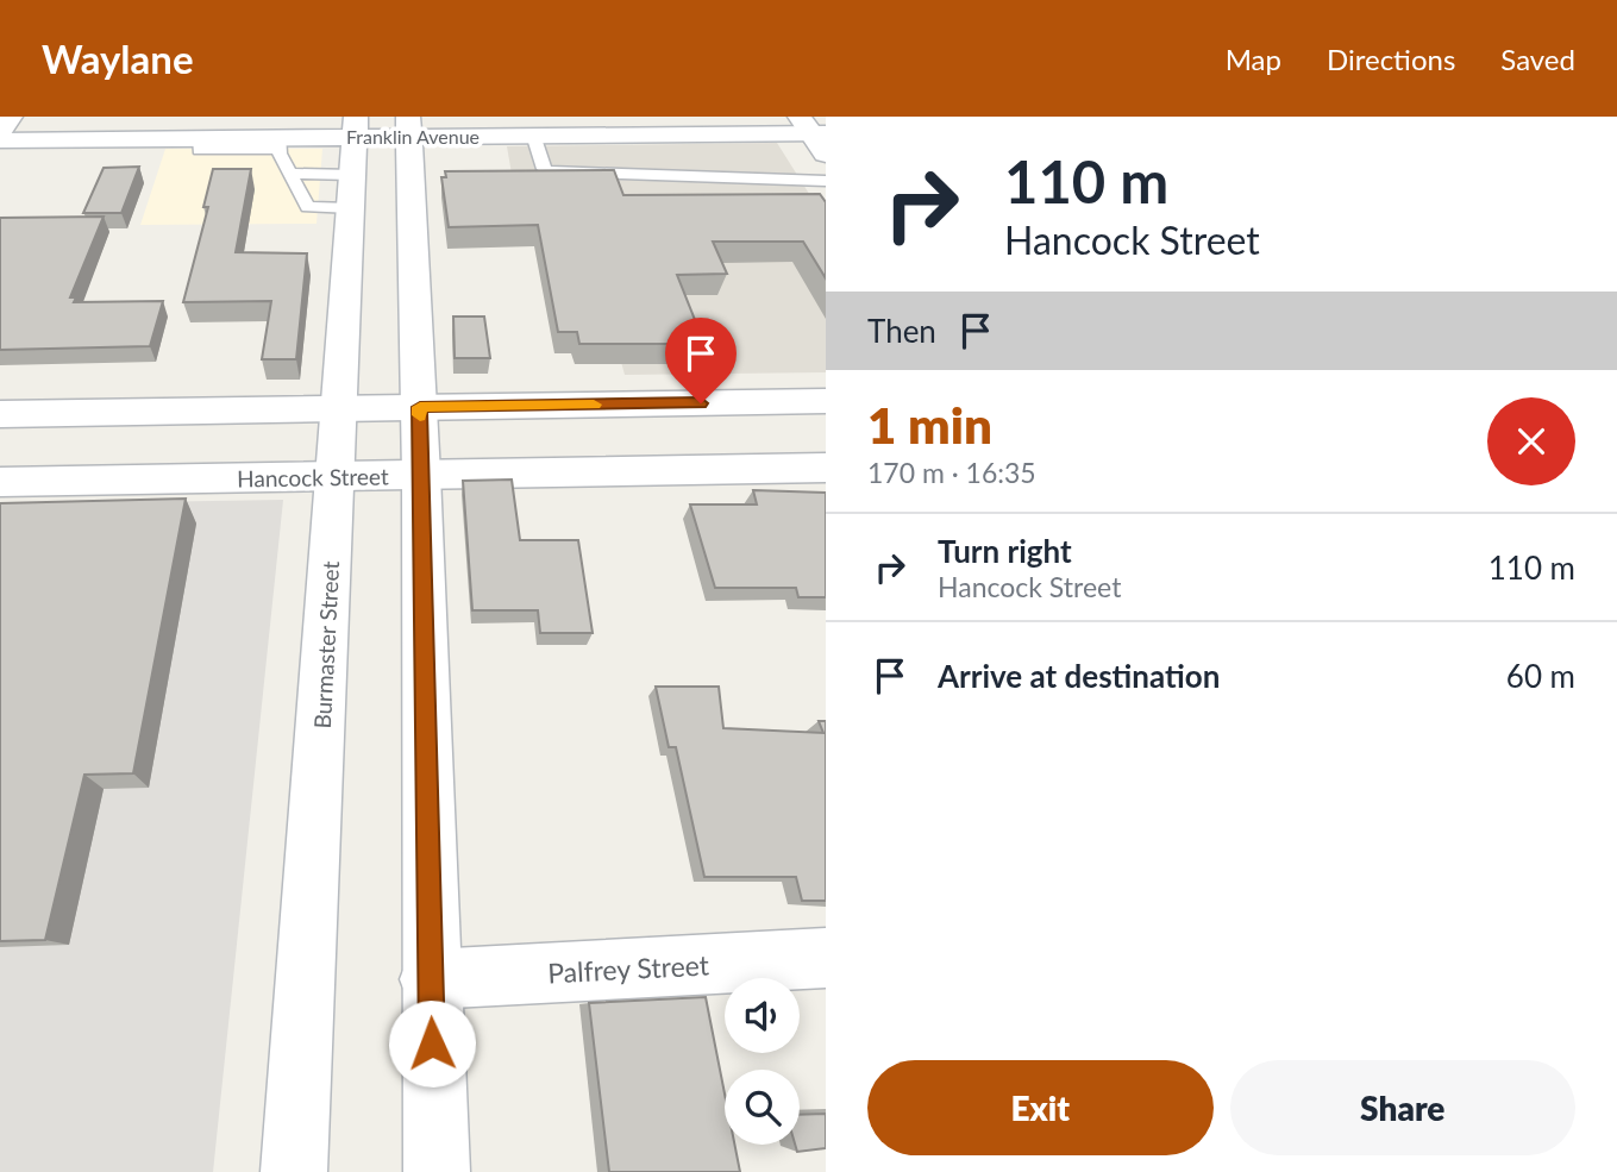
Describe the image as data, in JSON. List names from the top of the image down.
{
  "streets": {
    "main road": [
      "Franklin Avenue",
      "Hancock Street",
      "Burmaster Street",
      "Palfrey Street"
    ]
  },
  "crossings": [
    ["Franklin Avenue", "Burmaster Street"],
    ["Hancock Street", "Burmaster Street"]
  ],
  "page": {
    "header": "Waylane",
    "nav": ["Map", "Directions", "Saved"],
    "turn": ["110 m", "Hancock Street"],
    "then": "Then",
    "heading": ["1 min", "170 m · 16:35"],
    "list": [
      {
        "name": "Turn right",
        "note": "Hancock Street",
        "value": "110 m"
      },
      {
        "name": "Arrive at destination",
        "value": "60 m"
      }
    ],
    "buttons": ["Exit", "Share"]
  }
}
